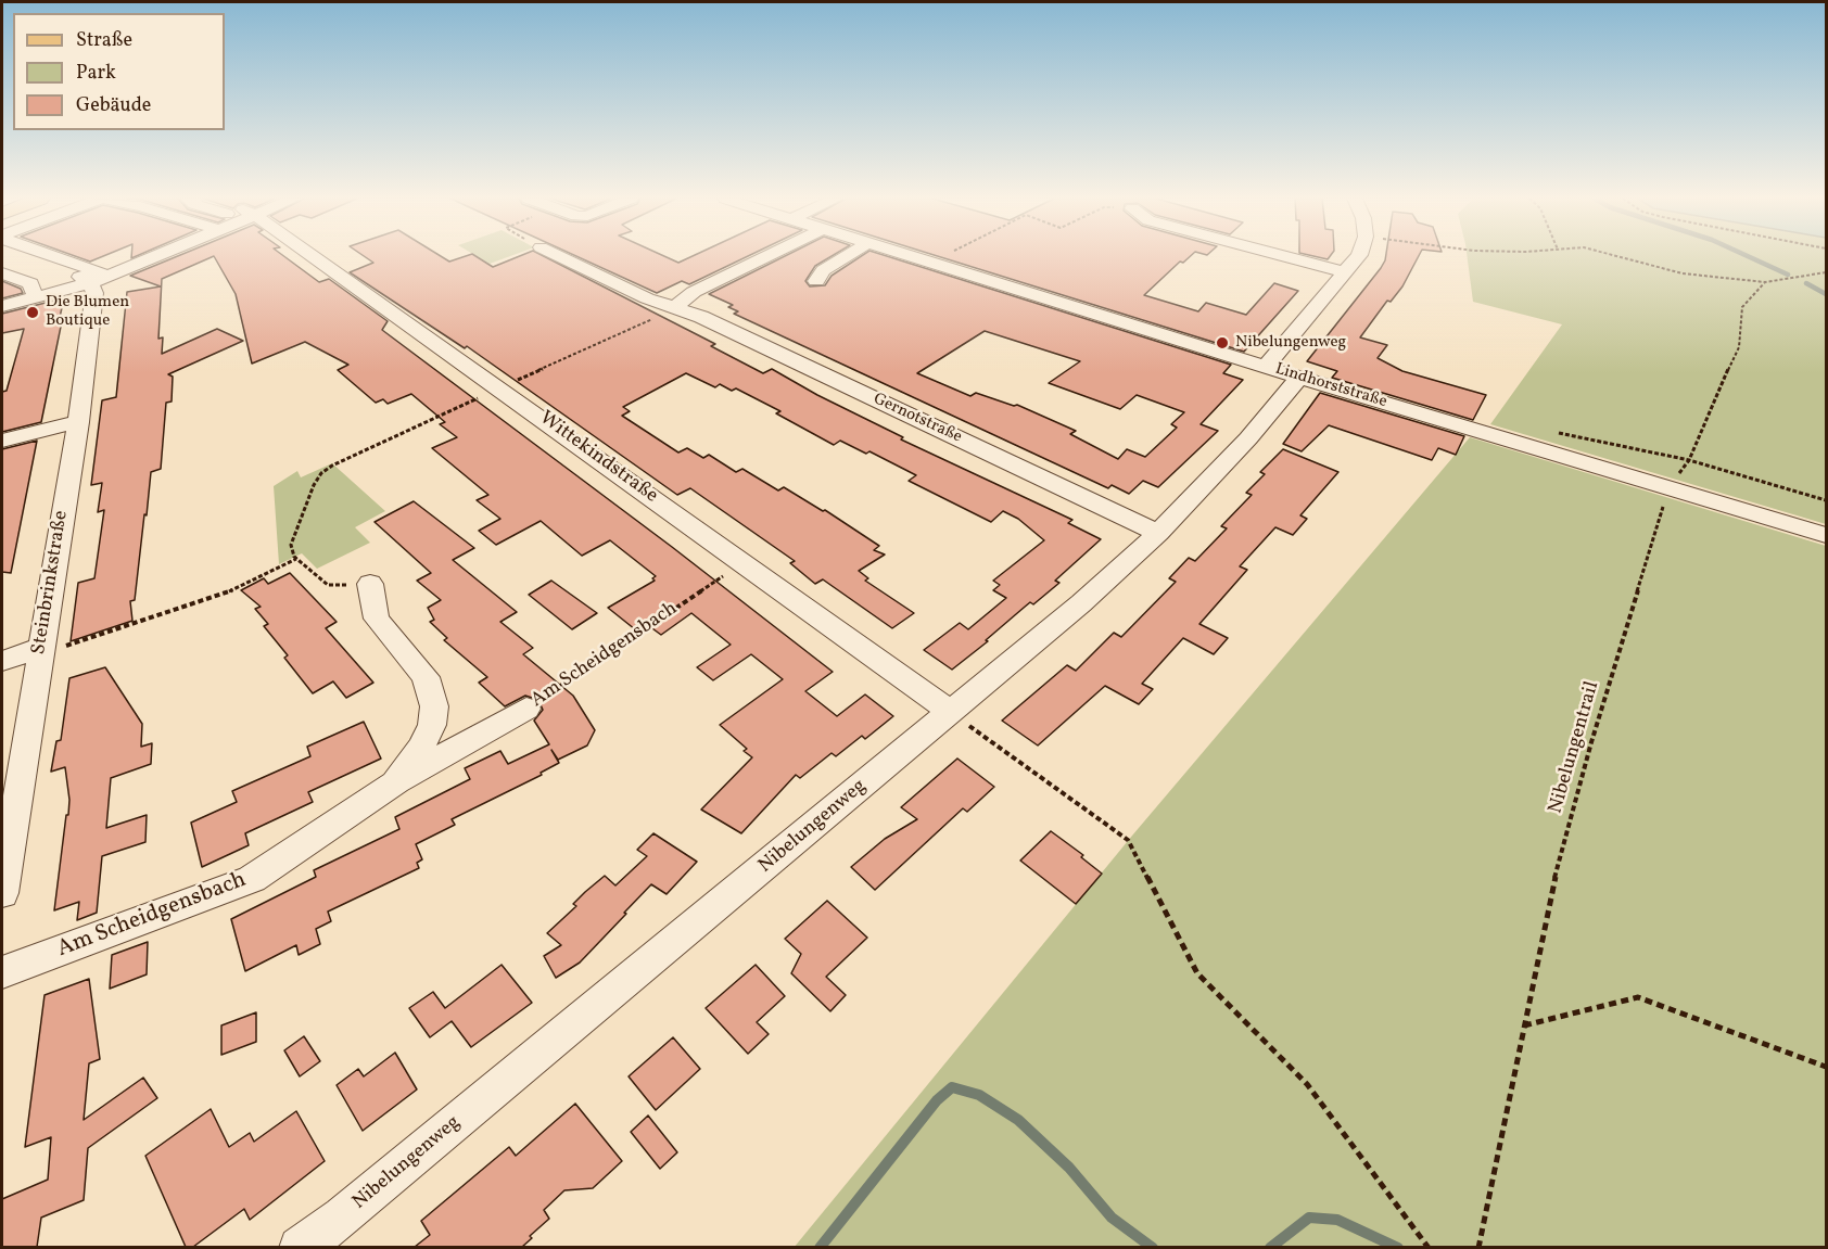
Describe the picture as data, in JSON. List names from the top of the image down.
{
  "streets": {
    "street": [
      "Lindhorststraße",
      "Gernotstraße",
      "Wittekindstraße",
      "Steinbrinkstraße",
      "Am Scheidgensbach",
      "Nibelungenweg"
    ],
    "path": ["Nibelungentrail"]
  },
  "crossings": [
    ["Lindhorststraße", "Nibelungentrail"],
    ["Lindhorststraße", "Nibelungenweg"],
    ["Gernotstraße", "Nibelungenweg"],
    ["Wittekindstraße", "Am Scheidgensbach"],
    ["Wittekindstraße", "Nibelungenweg"]
  ],
  "places": ["Die Blumen Boutique", "Nibelungenweg"],
  "legend": ["Straße", "Park", "Gebäude"]
}
